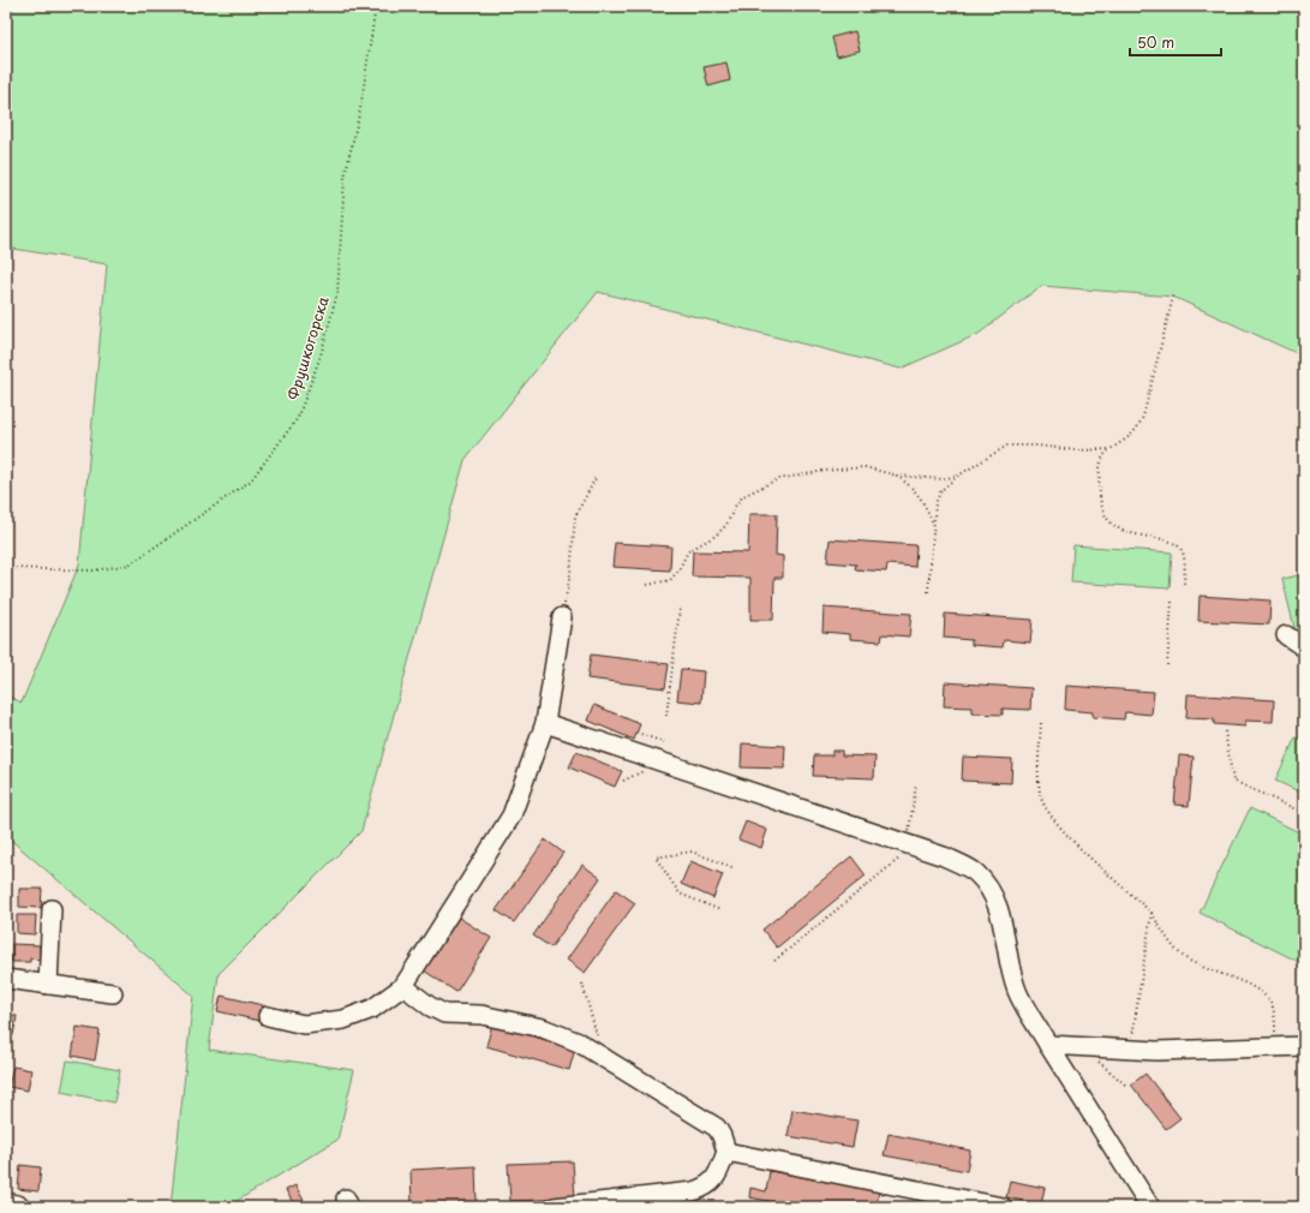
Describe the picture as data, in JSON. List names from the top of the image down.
{
  "streets": {
    "path": ["Фрушкогорска"]
  },
  "scale_bar": "50 m"
}
